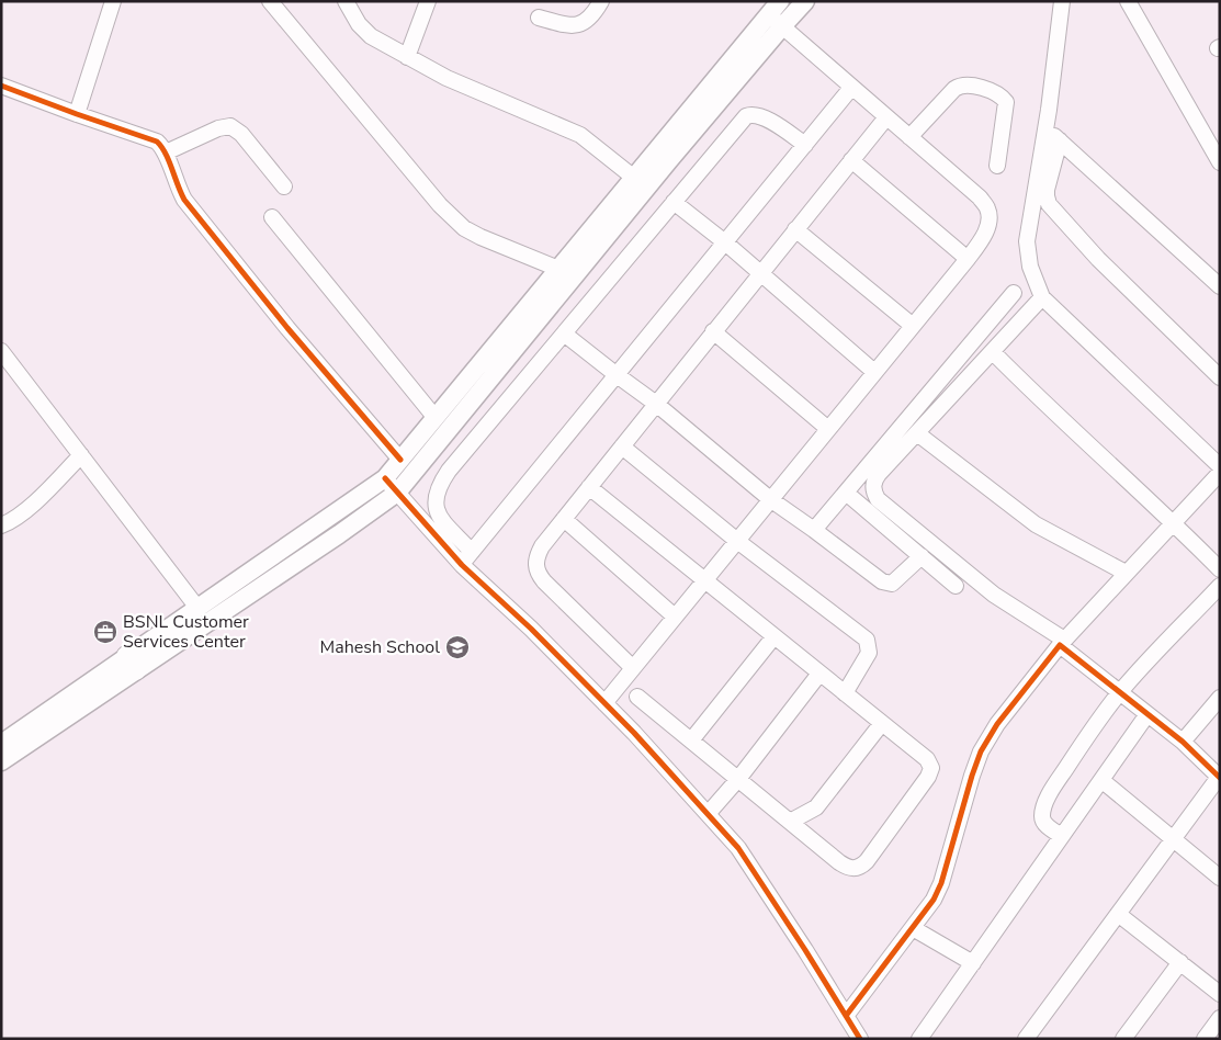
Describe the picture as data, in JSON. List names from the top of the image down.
{
  "places": {
    "office": ["BSNL Customer Services Center"],
    "school or university": ["Mahesh School"]
  }
}
